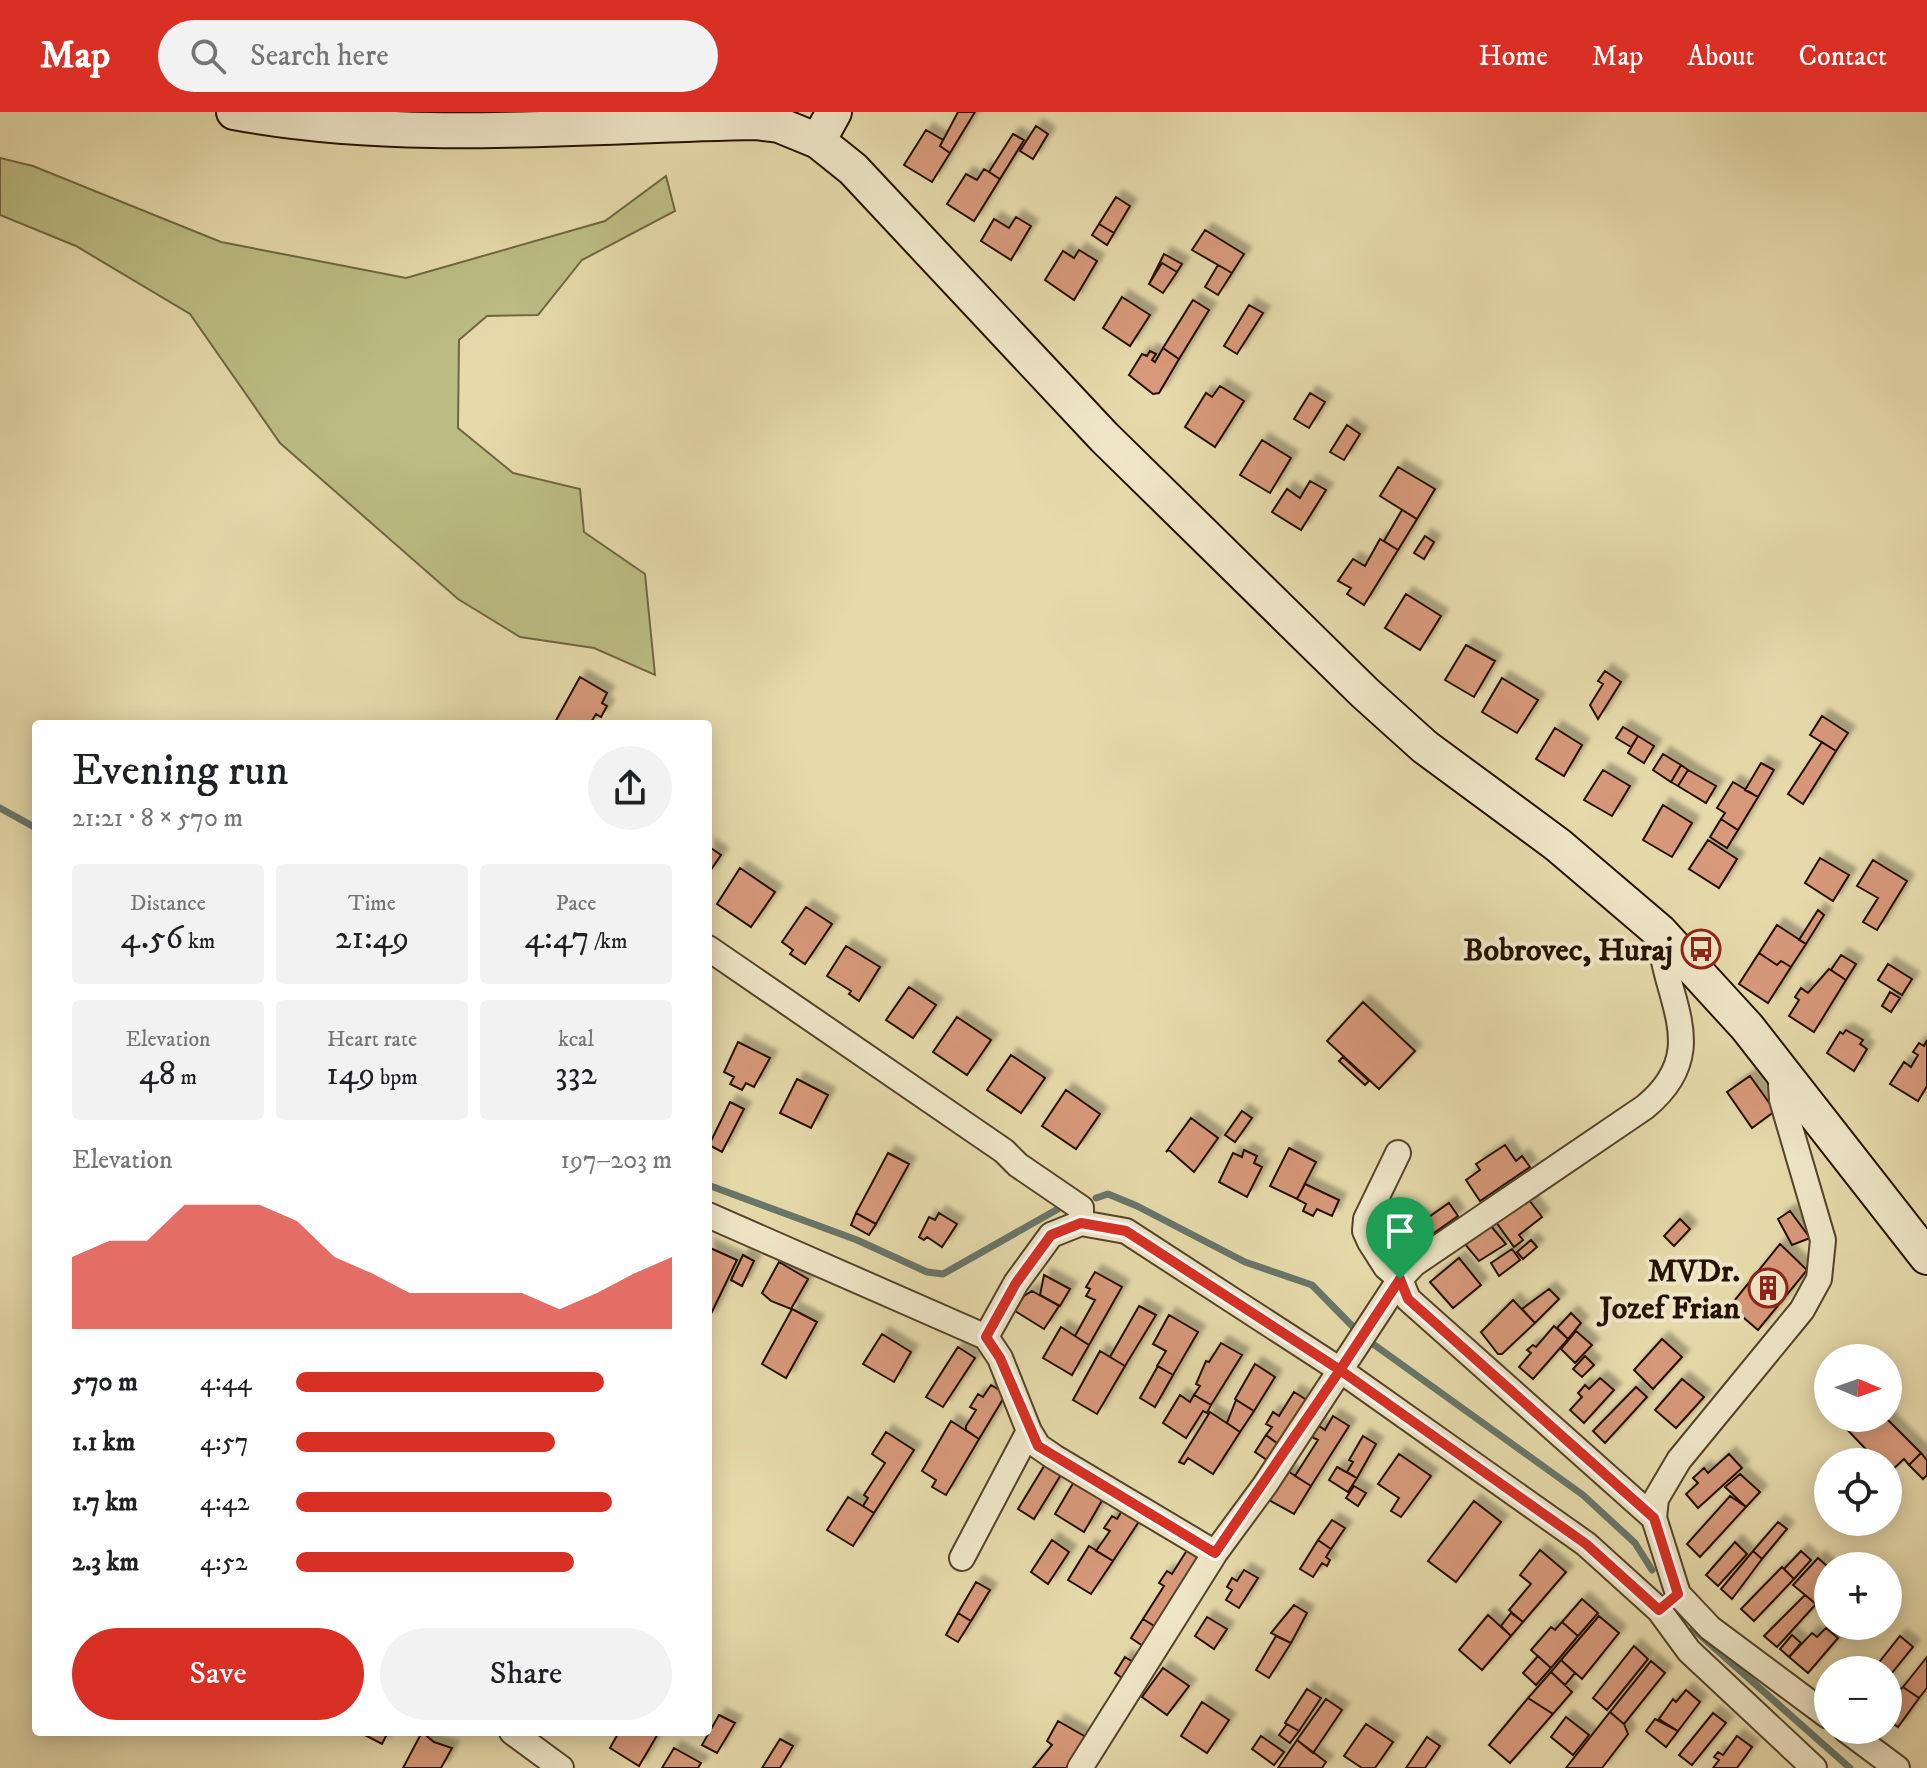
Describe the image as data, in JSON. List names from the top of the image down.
{
  "places": {
    "bus stop": ["Bobrovec, Huraj"],
    "building": ["MVDr. Jozef Frian"]
  },
  "north": "right",
  "page": {
    "header": "Map",
    "search": "Search here",
    "nav": [
      "Home",
      "Map",
      "About",
      "Contact"
    ],
    "heading": ["Evening run", "21:21 · 8 × 570 m"],
    "stats": [
      ["Distance", "4.56 km"],
      ["Time", "21:49"],
      ["Pace", "4:47 /km"],
      ["Elevation", "48 m"],
      ["Heart rate", "149 bpm"],
      ["kcal", "332"]
    ],
    "chart": ["Elevation", "197–203 m"],
    "map_buttons": ["+", "−"],
    "list": [
      {
        "name": "570 m",
        "note": "4:44"
      },
      {
        "name": "1.1 km",
        "note": "4:57"
      },
      {
        "name": "1.7 km",
        "note": "4:42"
      },
      {
        "name": "2.3 km",
        "note": "4:52"
      }
    ],
    "buttons": ["Save", "Share"]
  }
}
